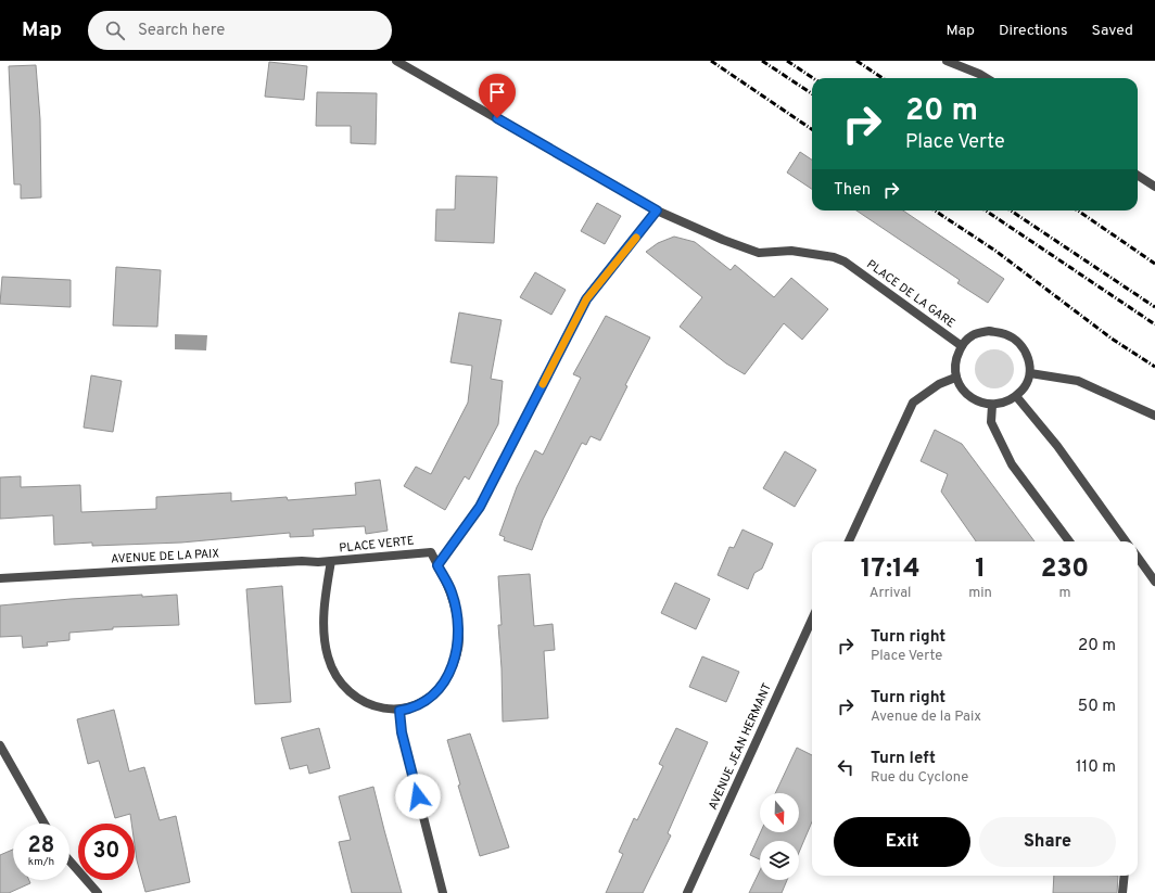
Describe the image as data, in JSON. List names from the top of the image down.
{
  "streets": {
    "street": [
      "PLACE DE LA GARE",
      "PLACE VERTE",
      "AVENUE DE LA PAIX",
      "AVENUE JEAN HERMANT"
    ]
  },
  "crossings": [
    ["PLACE VERTE", "AVENUE DE LA PAIX"]
  ],
  "north": "bottom",
  "page": {
    "header": "Map",
    "search": "Search here",
    "nav": ["Map", "Directions", "Saved"],
    "turn": ["20 m", "Place Verte"],
    "then": "Then",
    "eta": [
      "17:14",
      "Arrival",
      "1",
      "min",
      "230",
      "m"
    ],
    "list": [
      {
        "name": "Turn right",
        "note": "Place Verte",
        "value": "20 m"
      },
      {
        "name": "Turn right",
        "note": "Avenue de la Paix",
        "value": "50 m"
      },
      {
        "name": "Turn left",
        "note": "Rue du Cyclone",
        "value": "110 m"
      }
    ],
    "buttons": ["Exit", "Share"],
    "speed": "28 km/h",
    "limit": "30"
  }
}
